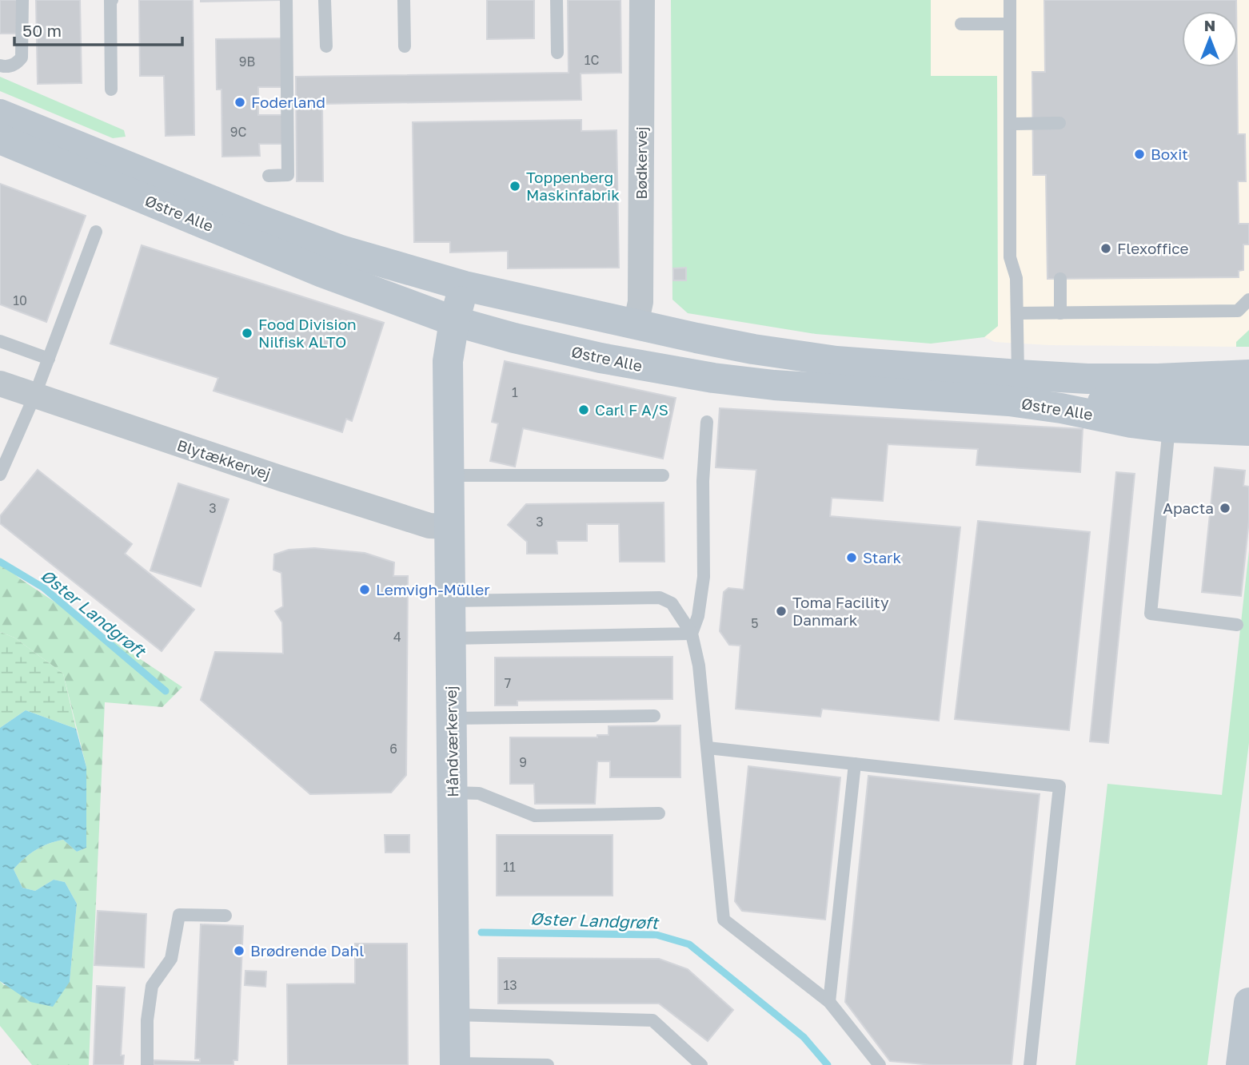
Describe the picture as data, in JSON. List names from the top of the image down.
{
  "streets": {
    "street": [
      "Bødkervej",
      "Østre Alle",
      "Blytækkervej",
      "Håndværkervej"
    ]
  },
  "crossings": [
    ["Bødkervej", "Østre Alle"],
    ["Østre Alle", "Håndværkervej"],
    ["Blytækkervej", "Håndværkervej"]
  ],
  "water": ["Øster Landgrøft"],
  "places": [
    "Foderland",
    "Boxit",
    "Toppenberg Maskinfabrik",
    "Flexoffice",
    "Food Division Nilfisk ALTO",
    "Carl F A/S",
    "Apacta",
    "Stark",
    "Lemvigh-Müller",
    "Toma Facility Danmark",
    "Brødrende Dahl"
  ],
  "house_numbers": [
    "1C",
    "9B",
    "9C",
    "10",
    "1",
    "3",
    "3",
    "5",
    "4",
    "7",
    "6",
    "9",
    "11",
    "13"
  ],
  "scale_bar": "50 m",
  "north": "top"
}
